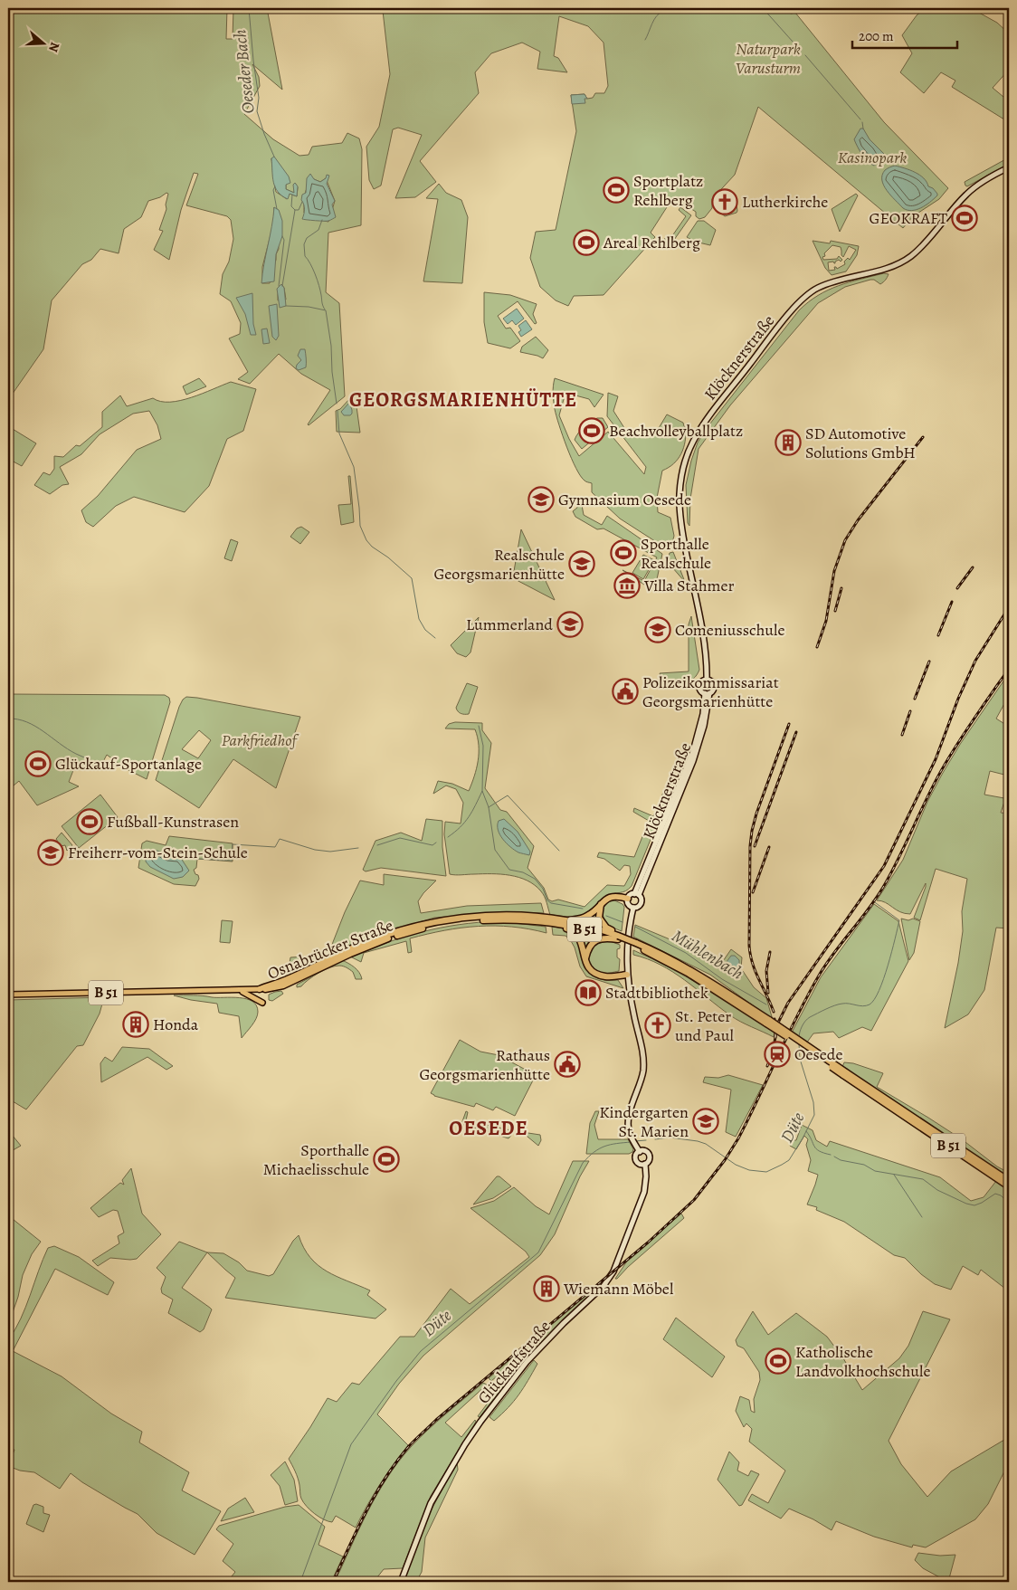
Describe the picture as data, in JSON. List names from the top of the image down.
{
  "streets": {
    "highway": ["B 51", "Osnabrücker Straße"],
    "main road": ["Klöcknerstraße", "Glückaufstraße"]
  },
  "crossings": [
    ["B 51", "Osnabrücker Straße"]
  ],
  "districts": ["GEORGSMARIENHÜTTE", "OESEDE"],
  "water": ["Oeseder Bach", "Mühlenbach", "Düte"],
  "parks": ["Naturpark Varusturm", "Kasinopark", "Parkfriedhof"],
  "places": {
    "sports": [
      "Sportplatz Rehlberg",
      "GEOKRAFT",
      "Areal Rehlberg",
      "Beachvolleyballplatz",
      "Sporthalle Realschule",
      "Glückauf-Sportanlage",
      "Fußball-Kunstrasen",
      "Sporthalle Michaelisschule",
      "Katholische Landvolkhochschule"
    ],
    "church": ["Lutherkirche", "St. Peter und Paul"],
    "building": ["SD Automotive Solutions GmbH", "Honda", "Wiemann Möbel"],
    "school or university": [
      "Gymnasium Oesede",
      "Realschule Georgsmarienhütte",
      "Lummerland",
      "Comeniusschule",
      "Freiherr-vom-Stein-Schule",
      "Kindergarten St. Marien"
    ],
    "museum": ["Villa Stahmer"],
    "public building": ["Polizeikommissariat Georgsmarienhütte", "Rathaus Georgsmarienhütte"],
    "library": ["Stadtbibliothek"],
    "station": ["Oesede"]
  },
  "scale_bar": "200 m",
  "north": "right"
}
